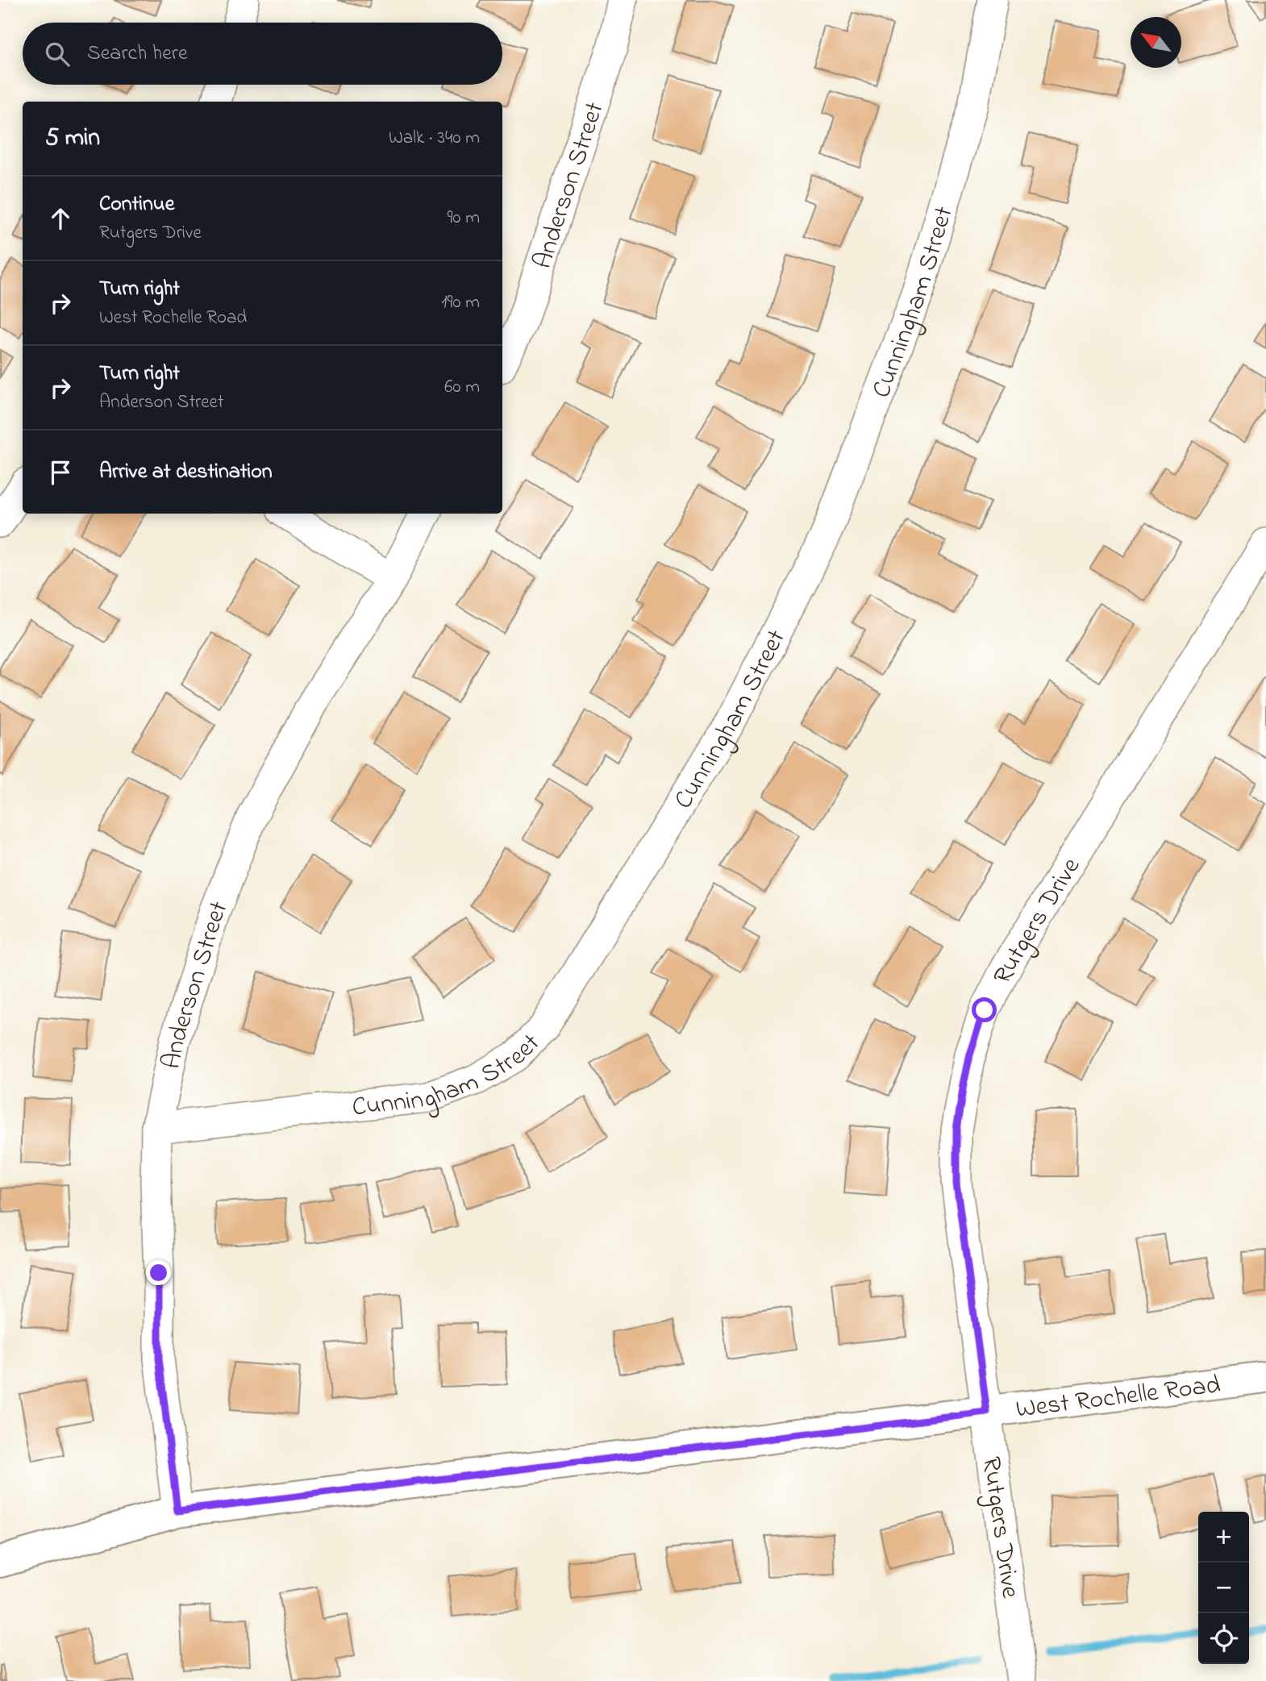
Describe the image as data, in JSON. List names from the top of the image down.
{
  "streets": {
    "street": [
      "Anderson Street",
      "Cunningham Street",
      "Rutgers Drive",
      "West Rochelle Road"
    ]
  },
  "crossings": [
    ["Anderson Street", "Cunningham Street"],
    ["Anderson Street", "West Rochelle Road"],
    ["Rutgers Drive", "West Rochelle Road"]
  ],
  "north": "top left",
  "page": {
    "search": "Search here",
    "heading": ["5 min", "Walk · 340 m"],
    "list": [
      ["Continue", "Rutgers Drive", "90 m"],
      ["Turn right", "West Rochelle Road", "190 m"],
      ["Turn right", "Anderson Street", "60 m"],
      "Arrive at destination"
    ],
    "map_buttons": ["+", "−"]
  }
}
